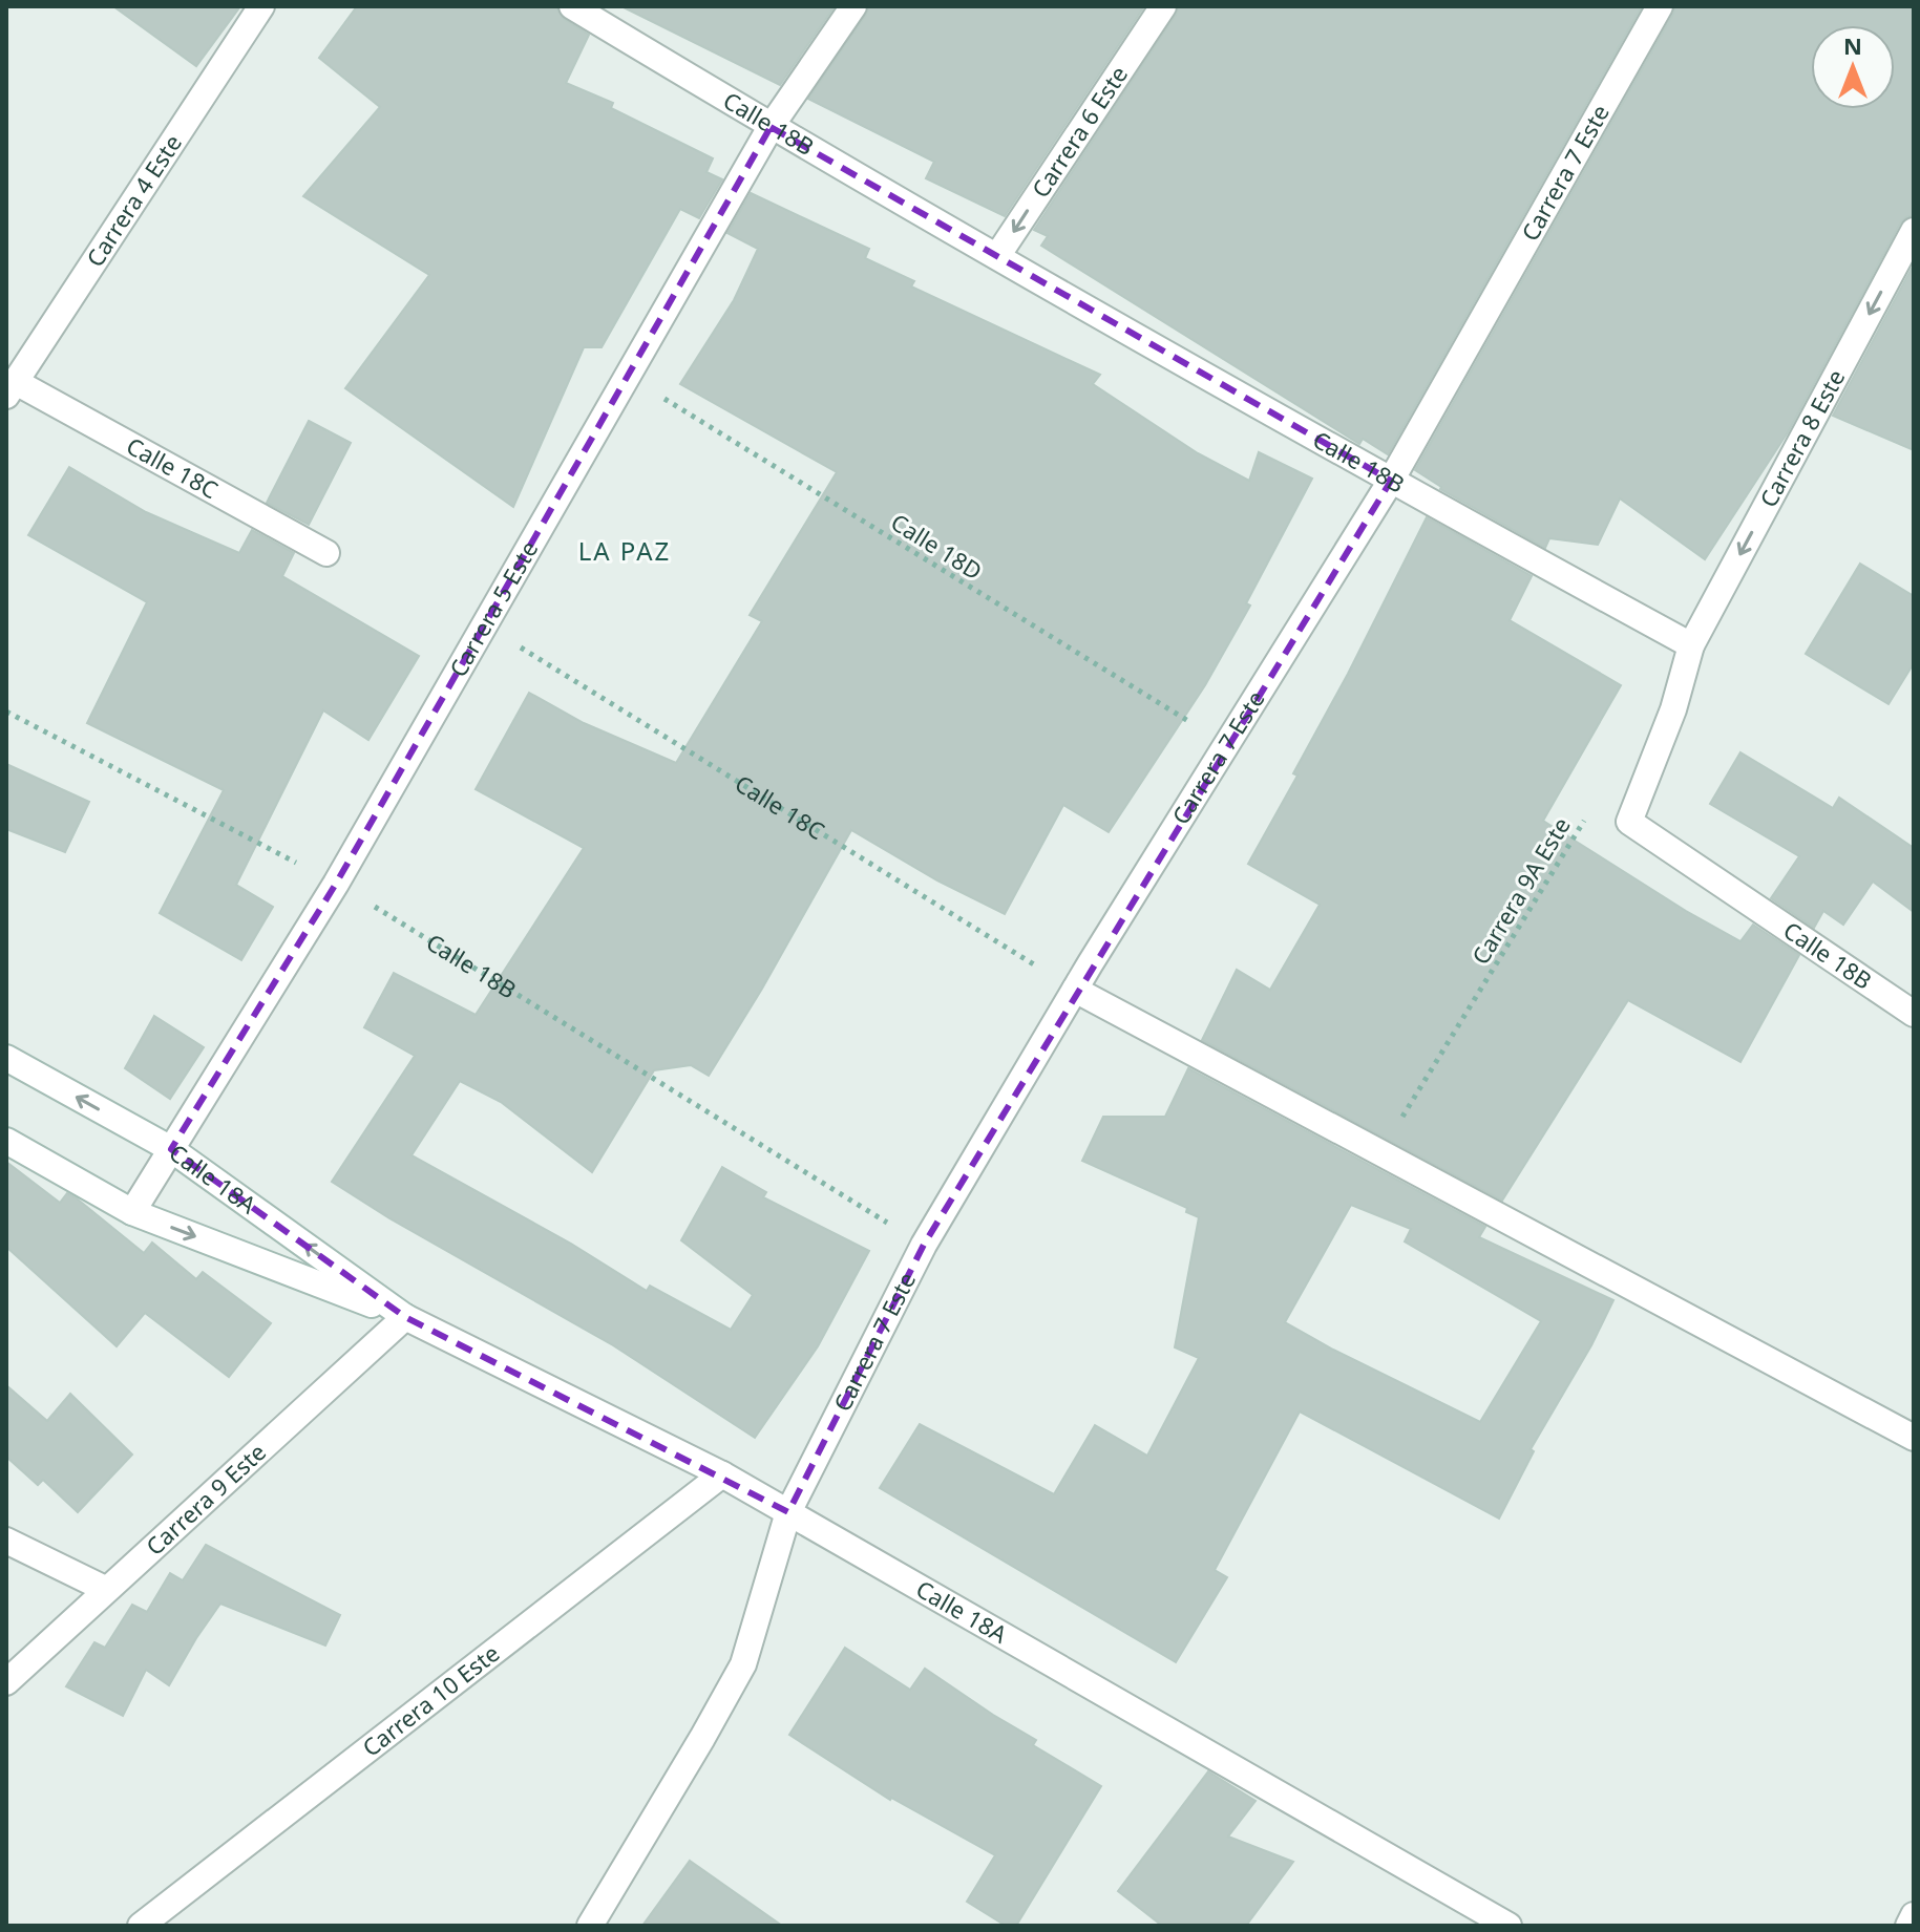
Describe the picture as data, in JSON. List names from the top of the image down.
{
  "streets": {
    "street": [
      "Calle 18B",
      "Carrera 6 Este",
      "Carrera 7 Este",
      "Carrera 4 Este",
      "Carrera 8 Este",
      "Calle 18C",
      "Carrera 5 Este",
      "Calle 18A",
      "Carrera 9 Este",
      "Carrera 10 Este"
    ],
    "path": ["Calle 18D", "Carrera 9A Este"]
  },
  "crossings": [
    ["Calle 18B", "Carrera 6 Este"],
    ["Calle 18B", "Carrera 7 Este"],
    ["Calle 18B", "Carrera 8 Este"],
    ["Calle 18B", "Carrera 5 Este"],
    ["Carrera 7 Este", "Calle 18C"],
    ["Carrera 7 Este", "Calle 18D"],
    ["Carrera 7 Este", "Calle 18A"],
    ["Carrera 4 Este", "Calle 18C"],
    ["Calle 18C", "Carrera 5 Este"],
    ["Calle 18D", "Carrera 5 Este"],
    ["Carrera 5 Este", "Calle 18A"],
    ["Calle 18A", "Carrera 9 Este"],
    ["Calle 18A", "Carrera 10 Este"]
  ],
  "one_way": ["Carrera 6 Este", "Carrera 8 Este"],
  "districts": ["LA PAZ"],
  "north": "top"
}
